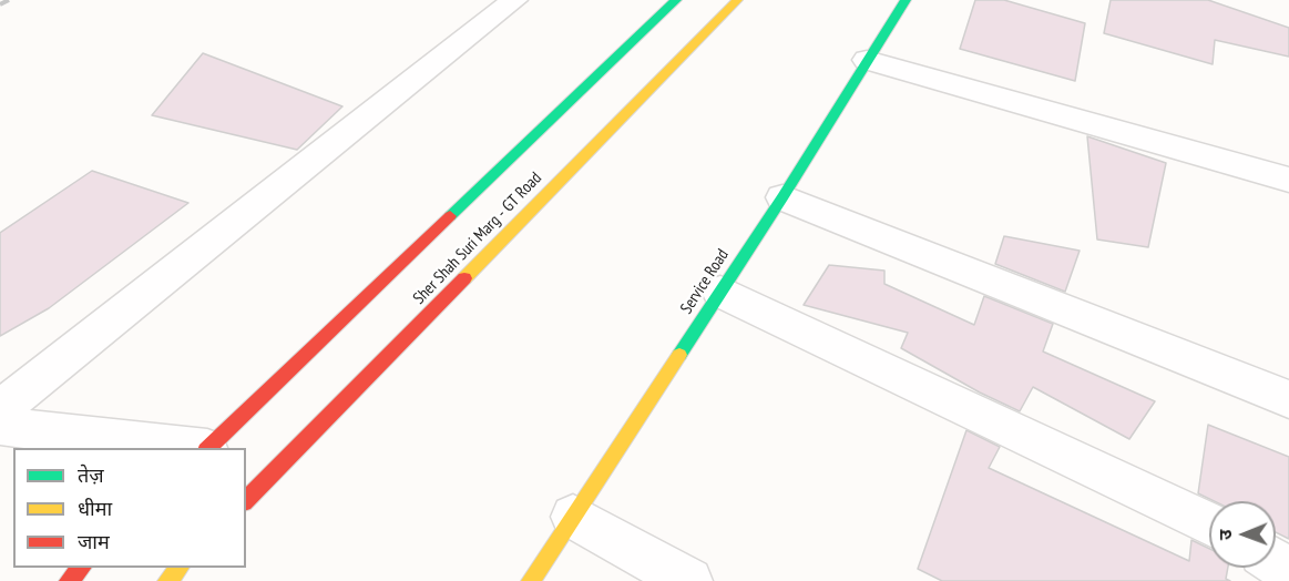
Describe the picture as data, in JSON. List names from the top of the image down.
{
  "streets": {
    "main road": ["Sher Shah Suri Marg - GT Road", "Service Road"]
  },
  "legend": ["तेज़", "धीमा", "जाम"],
  "north": "left"
}
